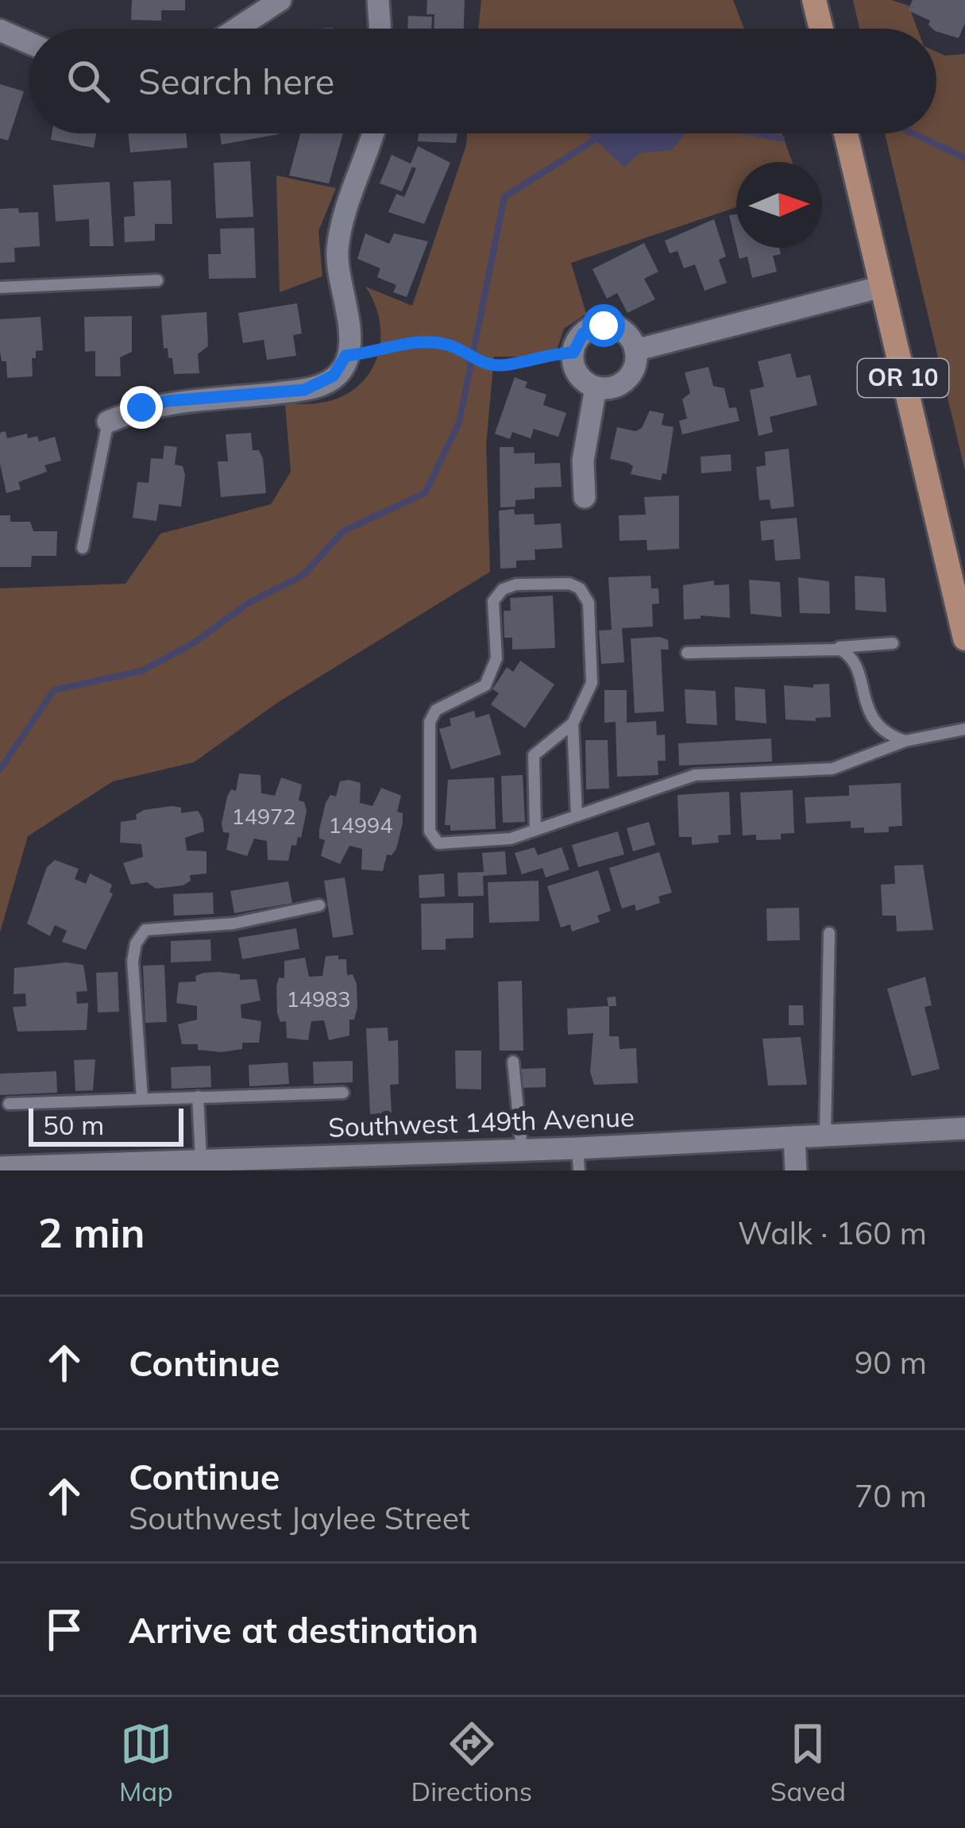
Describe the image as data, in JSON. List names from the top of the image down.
{
  "streets": {
    "main road": ["OR 10"],
    "street": ["Southwest 149th Avenue"]
  },
  "house_numbers": ["14972", "14994", "14983"],
  "scale_bar": "50 m",
  "north": "right",
  "page": {
    "search": "Search here",
    "scale": "50 m",
    "heading": ["2 min", "Walk · 160 m"],
    "list": [
      ["Continue", "90 m"],
      ["Continue", "Southwest Jaylee Street", "70 m"],
      "Arrive at destination"
    ],
    "nav": ["Map", "Directions", "Saved"]
  }
}
